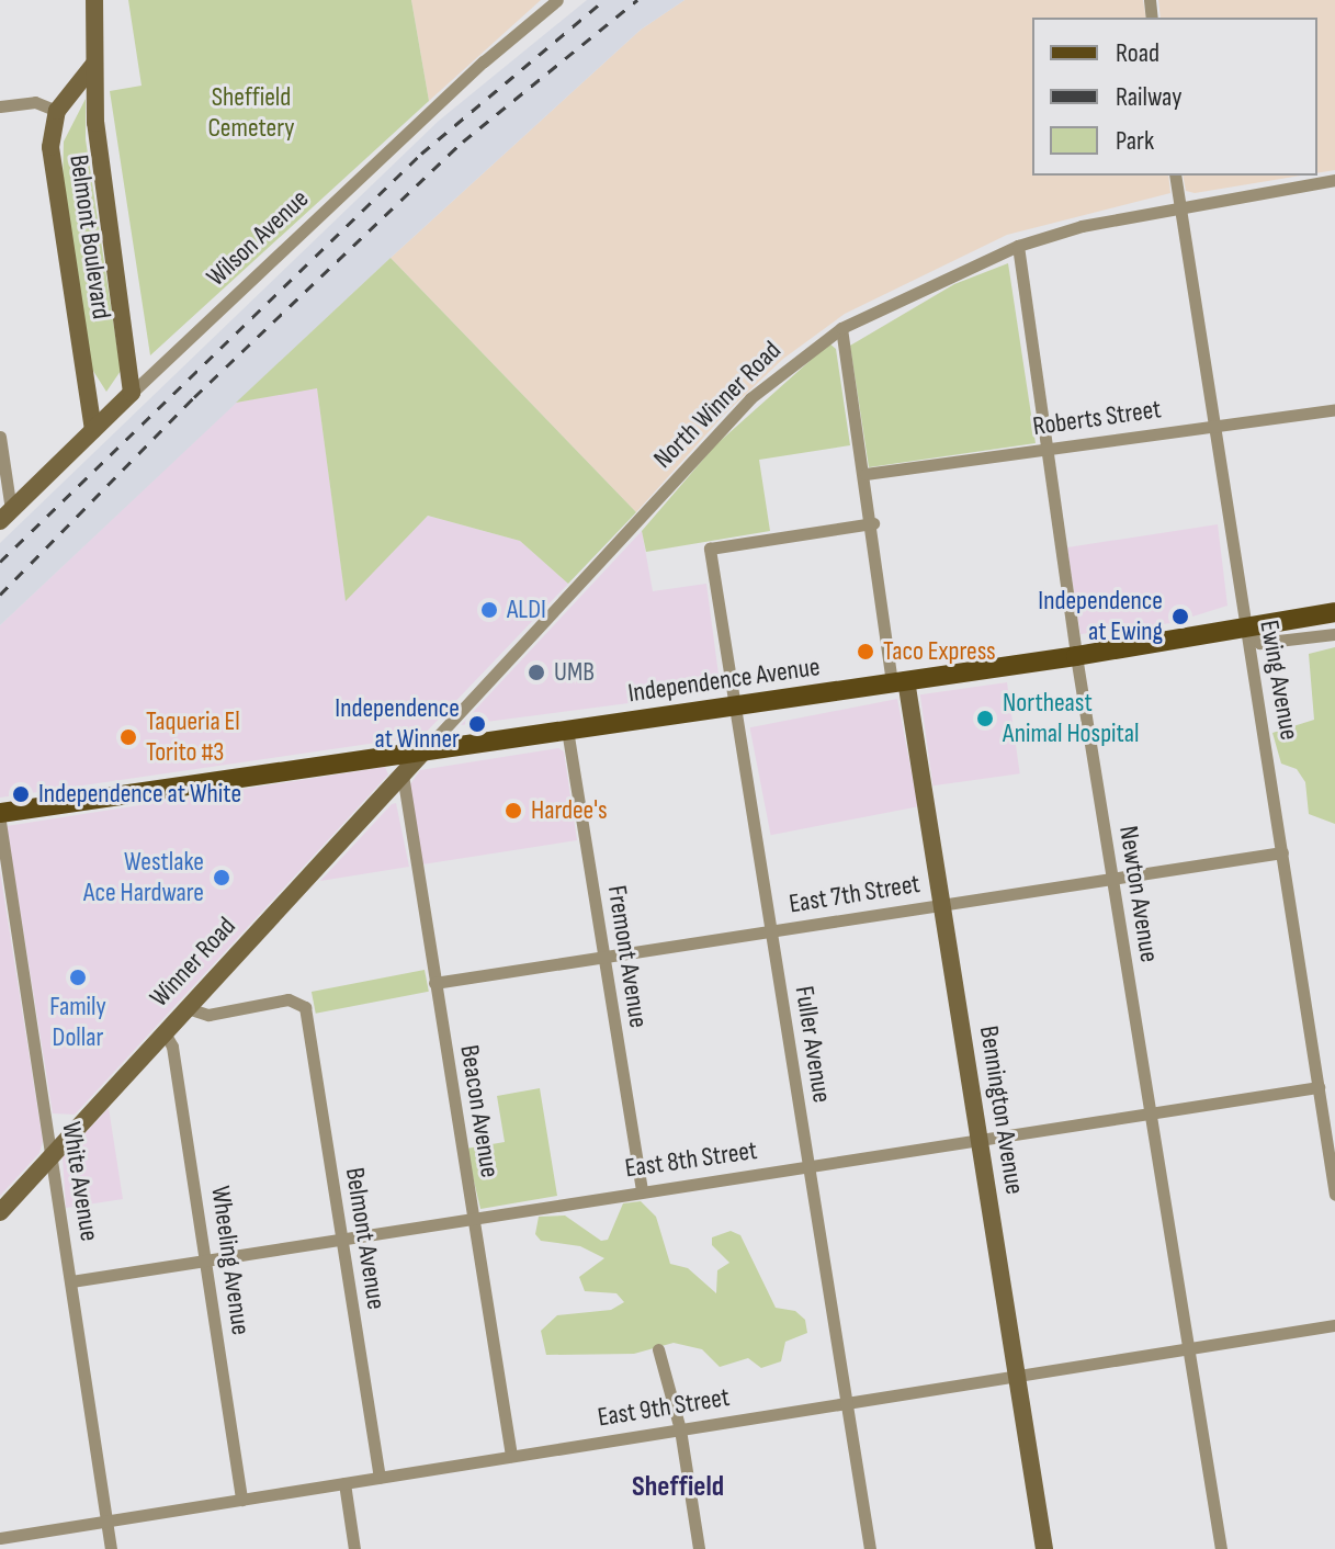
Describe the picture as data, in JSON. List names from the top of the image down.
{
  "streets": {
    "main road": [
      "Belmont Boulevard",
      "Wilson Avenue",
      "Independence Avenue",
      "Winner Road",
      "Bennington Avenue"
    ],
    "street": [
      "North Winner Road",
      "Roberts Street",
      "Ewing Avenue",
      "East 7th Street",
      "Newton Avenue",
      "Fremont Avenue",
      "Fuller Avenue",
      "Beacon Avenue",
      "East 8th Street",
      "White Avenue",
      "Belmont Avenue",
      "Wheeling Avenue",
      "East 9th Street"
    ]
  },
  "crossings": [
    ["Belmont Boulevard", "Wilson Avenue"],
    ["North Winner Road", "Independence Avenue"],
    ["North Winner Road", "Ewing Avenue"],
    ["North Winner Road", "Newton Avenue"],
    ["North Winner Road", "Winner Road"],
    ["North Winner Road", "Bennington Avenue"],
    ["Roberts Street", "Ewing Avenue"],
    ["Roberts Street", "Newton Avenue"],
    ["Roberts Street", "Bennington Avenue"],
    ["Independence Avenue", "Ewing Avenue"],
    ["Independence Avenue", "Newton Avenue"],
    ["Independence Avenue", "Fremont Avenue"],
    ["Independence Avenue", "Winner Road"],
    ["Independence Avenue", "Fuller Avenue"],
    ["Independence Avenue", "Bennington Avenue"],
    ["Ewing Avenue", "East 7th Street"],
    ["Ewing Avenue", "East 8th Street"],
    ["East 7th Street", "Newton Avenue"],
    ["East 7th Street", "Fremont Avenue"],
    ["East 7th Street", "Fuller Avenue"],
    ["East 7th Street", "Bennington Avenue"],
    ["East 7th Street", "Beacon Avenue"],
    ["Newton Avenue", "East 8th Street"],
    ["Newton Avenue", "East 9th Street"],
    ["Fremont Avenue", "East 8th Street"],
    ["Winner Road", "Beacon Avenue"],
    ["Winner Road", "White Avenue"],
    ["Winner Road", "Belmont Avenue"],
    ["Winner Road", "Wheeling Avenue"],
    ["Fuller Avenue", "Bennington Avenue"],
    ["Fuller Avenue", "East 8th Street"],
    ["Fuller Avenue", "East 9th Street"],
    ["Bennington Avenue", "East 8th Street"],
    ["Bennington Avenue", "East 9th Street"],
    ["Beacon Avenue", "East 8th Street"],
    ["Beacon Avenue", "East 9th Street"],
    ["East 8th Street", "White Avenue"],
    ["East 8th Street", "Belmont Avenue"],
    ["East 8th Street", "Wheeling Avenue"],
    ["White Avenue", "East 9th Street"],
    ["Belmont Avenue", "East 9th Street"],
    ["Wheeling Avenue", "East 9th Street"]
  ],
  "districts": ["Sheffield"],
  "parks": ["Sheffield Cemetery"],
  "places": [
    "ALDI",
    "Independence at Ewing",
    "Taco Express",
    "UMB",
    "Northeast Animal Hospital",
    "Independence at Winner",
    "Taqueria El Torito #3",
    "Independence at White",
    "Hardee's",
    "Westlake Ace Hardware",
    "Family Dollar"
  ],
  "legend": ["Road", "Railway", "Park"]
}
